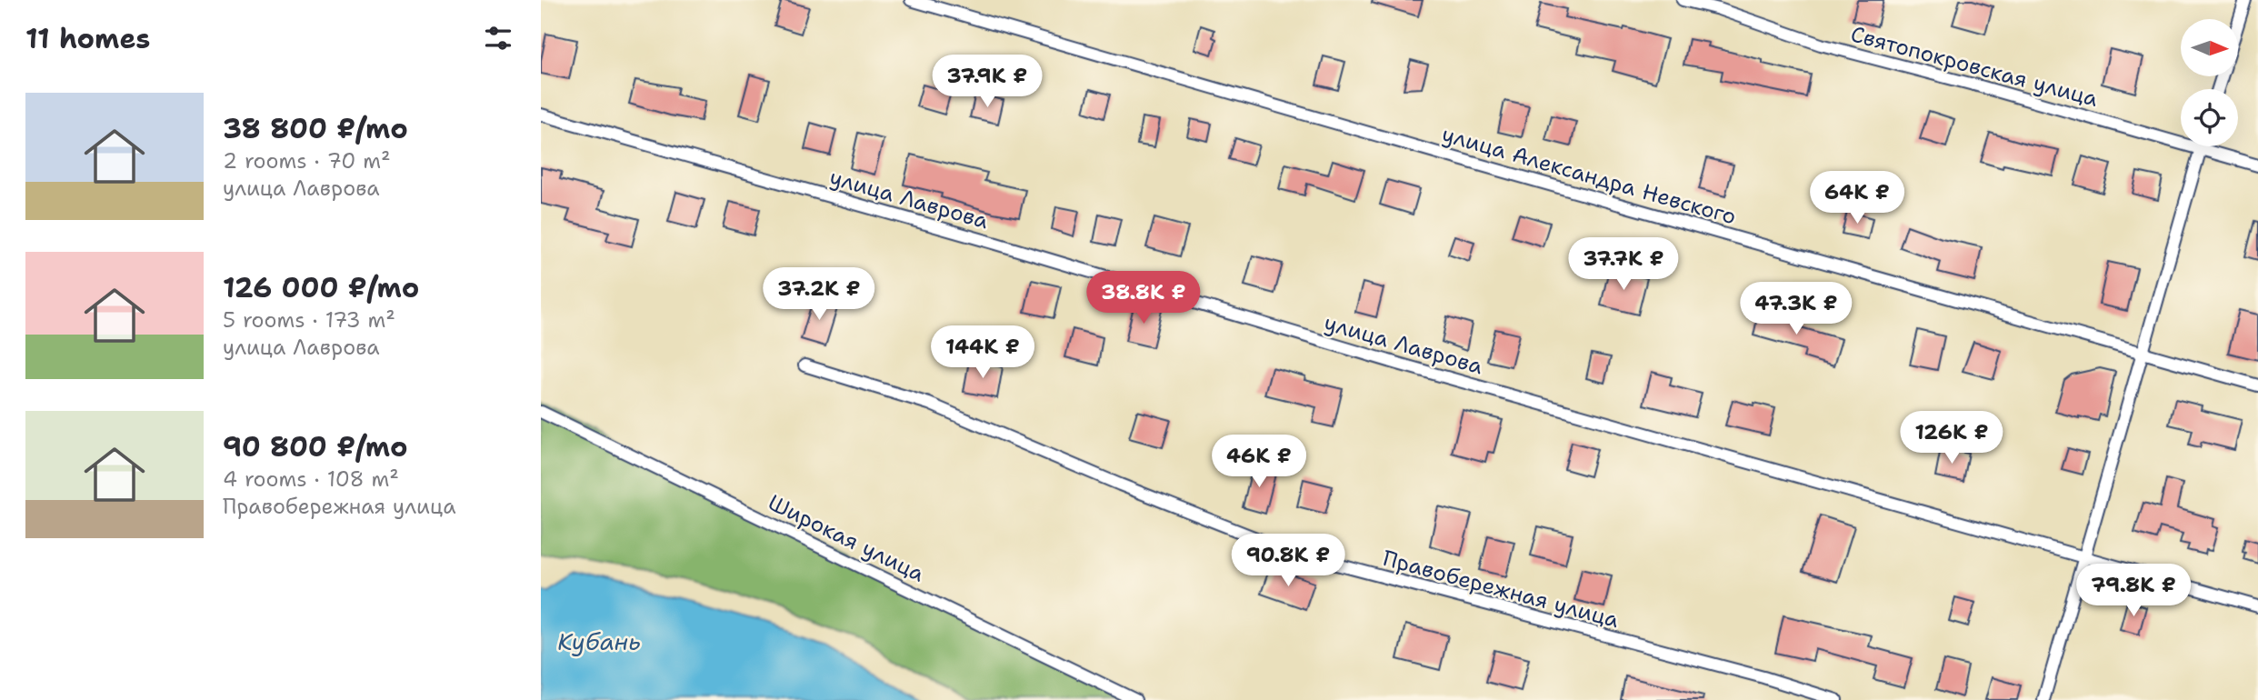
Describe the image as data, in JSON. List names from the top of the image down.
{
  "streets": {
    "street": [
      "Святопокровская улица",
      "улица Александра Невского",
      "улица Лаврова",
      "Широкая улица",
      "Правобережная улица"
    ]
  },
  "water": ["Кубань"],
  "north": "right",
  "page": {
    "heading": "11 homes",
    "price": [
      "37.9K ₽",
      "64K ₽",
      "37.7K ₽",
      "37.2K ₽",
      "38.8K ₽",
      "47.3K ₽",
      "144K ₽",
      "126K ₽",
      "46K ₽",
      "90.8K ₽",
      "79.8K ₽"
    ],
    "list": [
      {
        "name": "38 800 ₽/mo",
        "note": "2 rooms · 70 m² · улица Лаврова"
      },
      {
        "name": "126 000 ₽/mo",
        "note": "5 rooms · 173 m² · улица Лаврова"
      },
      {
        "name": "90 800 ₽/mo",
        "note": "4 rooms · 108 m² · Правобережная улица"
      }
    ]
  }
}
